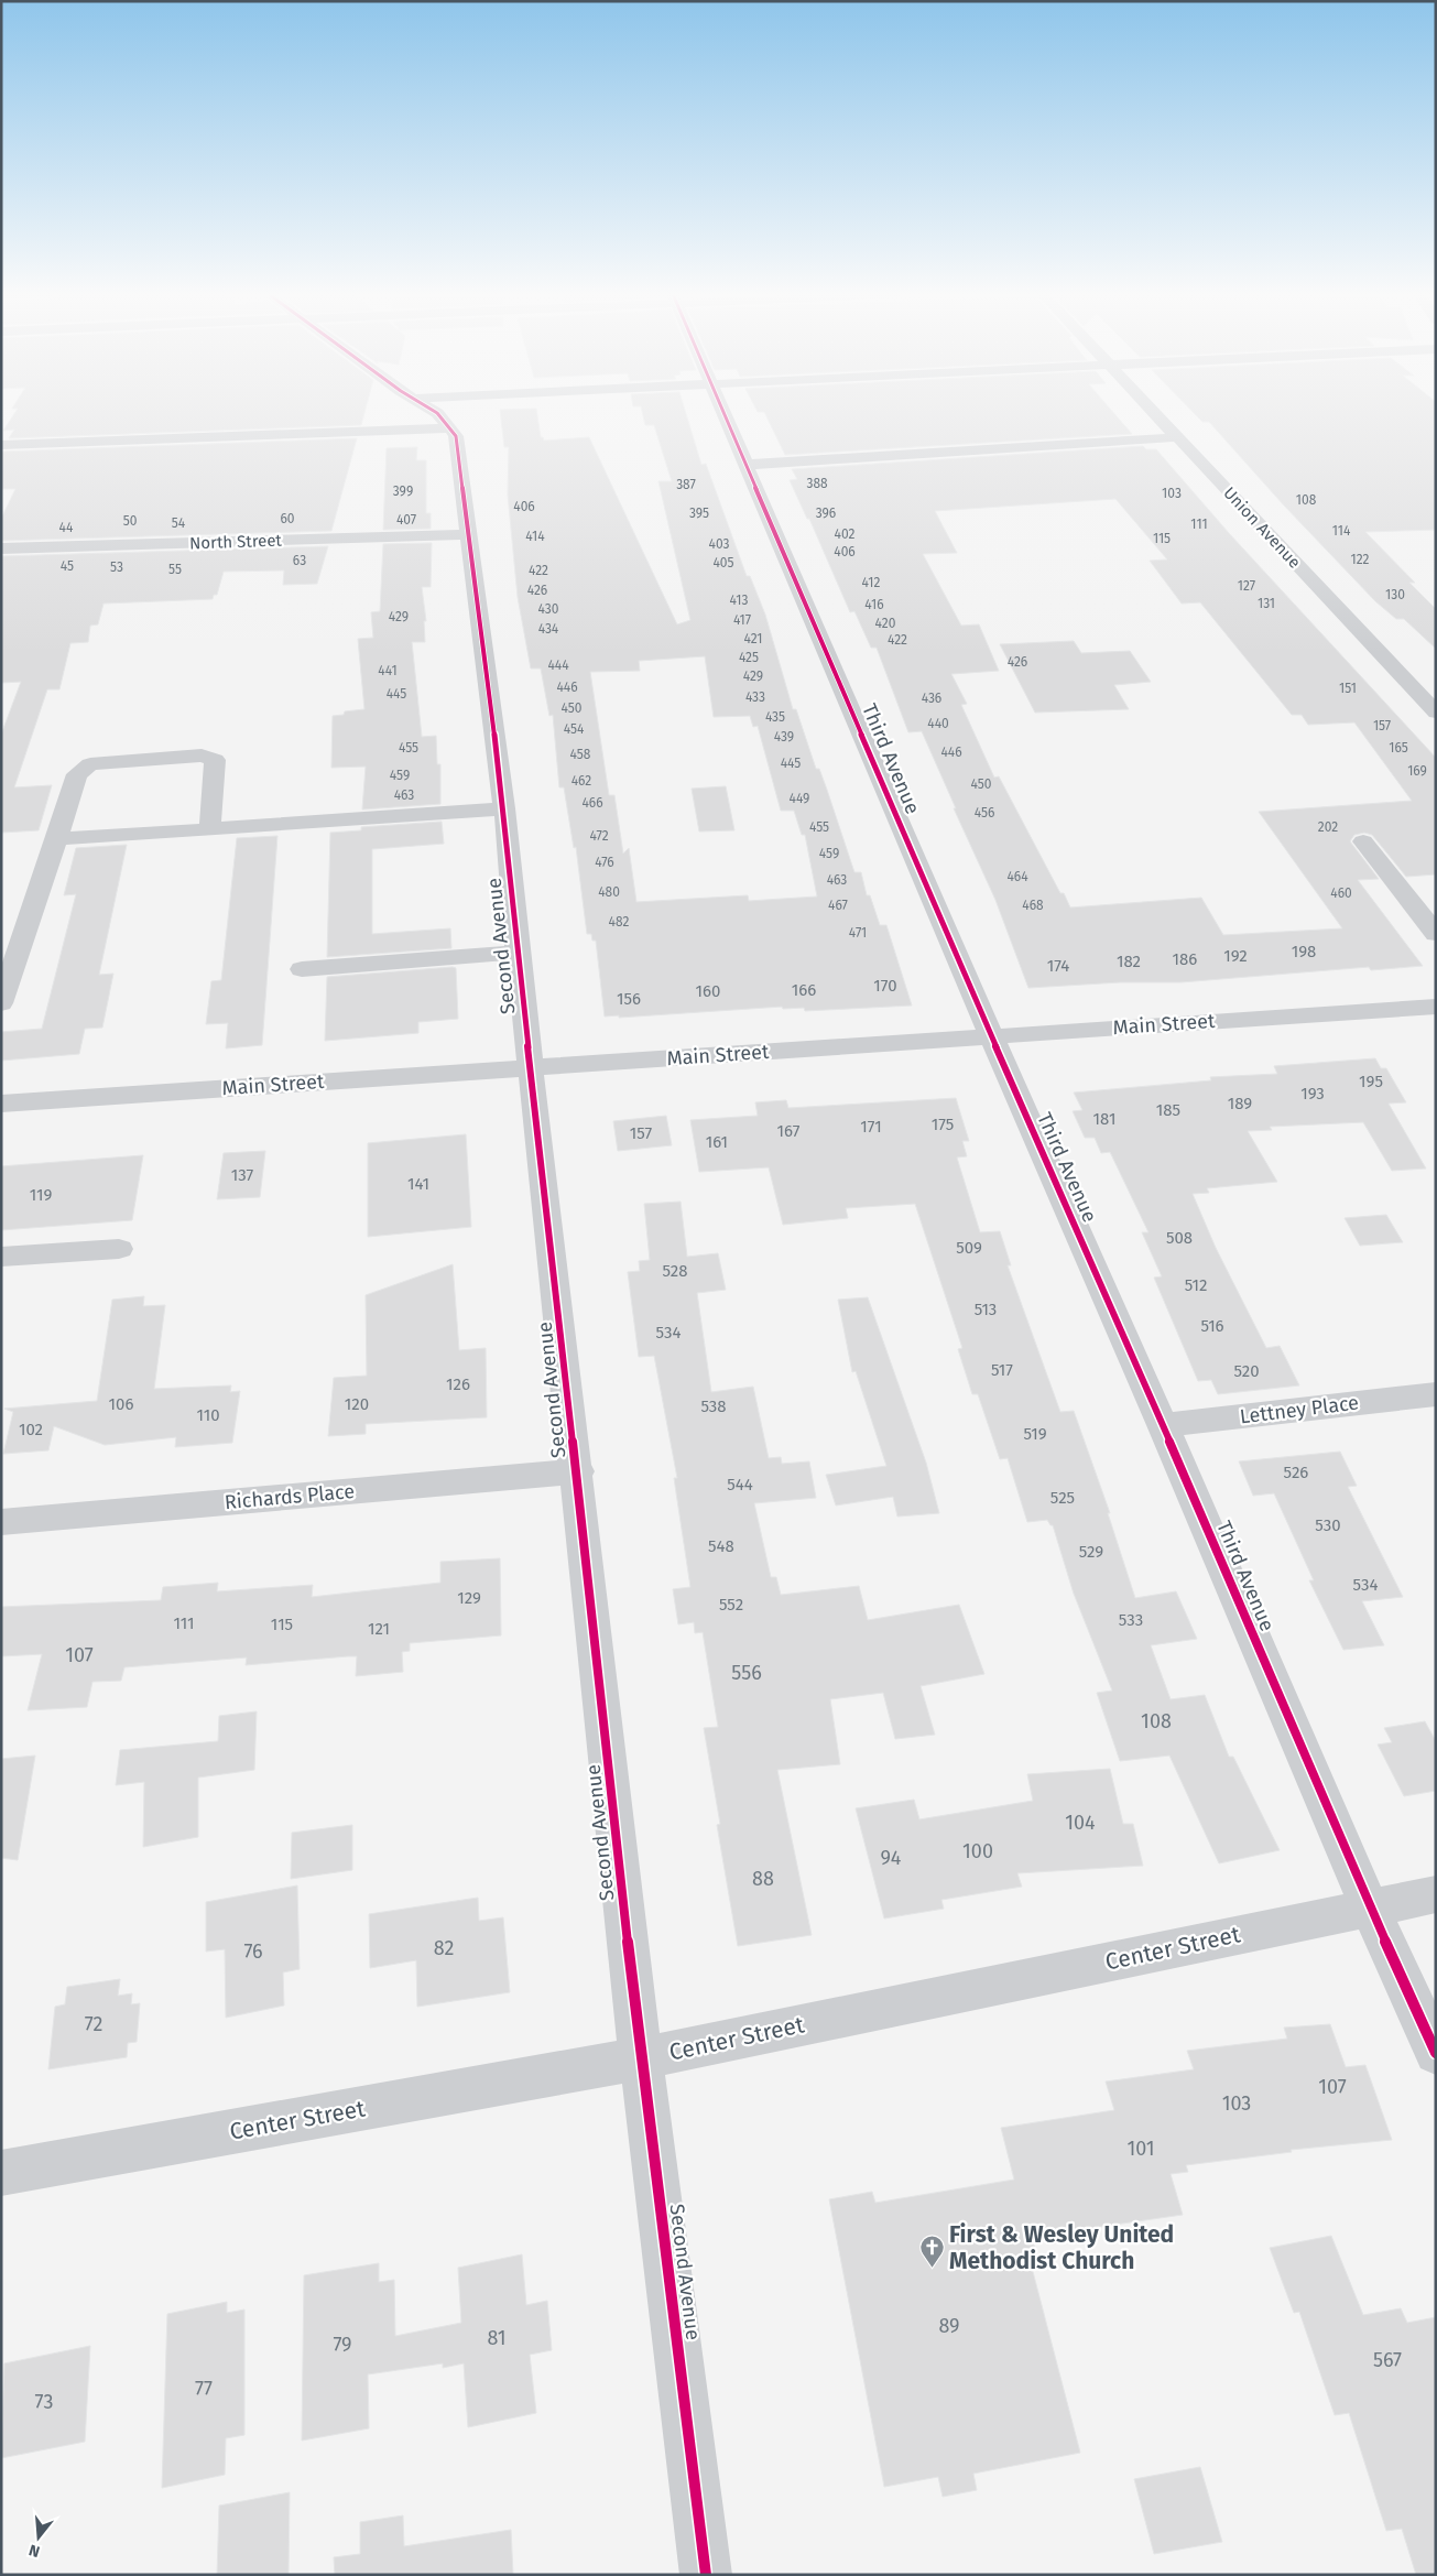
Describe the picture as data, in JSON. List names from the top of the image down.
{
  "streets": {
    "street": [
      "Union Avenue",
      "North Street",
      "Third Avenue",
      "Second Avenue",
      "Main Street",
      "Lettney Place",
      "Richards Place",
      "Center Street"
    ]
  },
  "crossings": [
    ["North Street", "Second Avenue"],
    ["Third Avenue", "Main Street"],
    ["Third Avenue", "Lettney Place"],
    ["Third Avenue", "Center Street"],
    ["Second Avenue", "Main Street"],
    ["Second Avenue", "Richards Place"],
    ["Second Avenue", "Center Street"]
  ],
  "places": {
    "church": ["First & Wesley United Methodist Church"]
  },
  "house_numbers": [
    "388",
    "387",
    "399",
    "103",
    "108",
    "406",
    "395",
    "396",
    "60",
    "407",
    "50",
    "54",
    "111",
    "44",
    "114",
    "402",
    "414",
    "115",
    "403",
    "406",
    "122",
    "63",
    "405",
    "45",
    "53",
    "55",
    "422",
    "412",
    "127",
    "426",
    "130",
    "413",
    "131",
    "416",
    "430",
    "429",
    "417",
    "420",
    "434",
    "421",
    "422",
    "425",
    "426",
    "444",
    "441",
    "429",
    "446",
    "151",
    "445",
    "433",
    "436",
    "450",
    "435",
    "440",
    "157",
    "454",
    "439",
    "455",
    "165",
    "446",
    "458",
    "445",
    "169",
    "459",
    "462",
    "450",
    "463",
    "449",
    "466",
    "456",
    "455",
    "202",
    "472",
    "459",
    "476",
    "464",
    "463",
    "480",
    "460",
    "467",
    "468",
    "482",
    "471",
    "198",
    "192",
    "186",
    "182",
    "174",
    "170",
    "166",
    "160",
    "156",
    "195",
    "193",
    "189",
    "185",
    "181",
    "175",
    "171",
    "167",
    "157",
    "161",
    "137",
    "141",
    "119",
    "508",
    "509",
    "528",
    "512",
    "513",
    "516",
    "534",
    "517",
    "520",
    "126",
    "106",
    "120",
    "538",
    "110",
    "102",
    "519",
    "526",
    "544",
    "525",
    "530",
    "548",
    "529",
    "534",
    "129",
    "552",
    "533",
    "111",
    "115",
    "121",
    "107",
    "556",
    "108",
    "104",
    "100",
    "94",
    "88",
    "82",
    "76",
    "72",
    "107",
    "103",
    "101",
    "89",
    "81",
    "79",
    "567",
    "77",
    "73"
  ],
  "north": "bottom"
}
